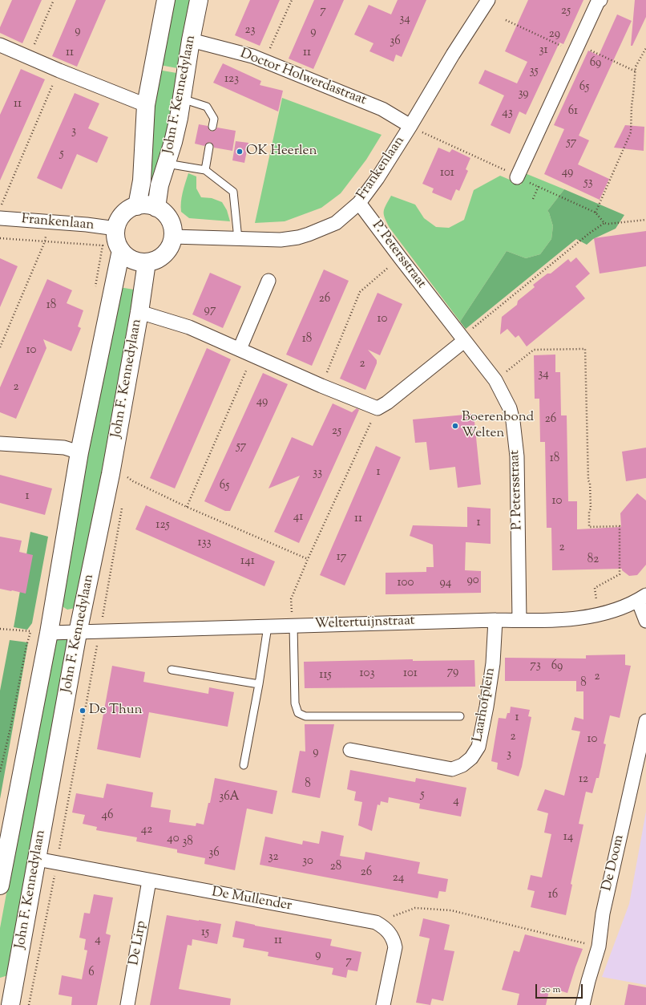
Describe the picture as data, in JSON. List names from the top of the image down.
{
  "streets": {
    "street": [
      "Doctor Holwerdastraat",
      "John F. Kennedylaan",
      "Frankenlaan",
      "P. Petersstraat",
      "Weltertuijnstraat",
      "Laarhofplein",
      "De Doom",
      "De Mullender",
      "De Lirp"
    ]
  },
  "crossings": [
    ["Doctor Holwerdastraat", "John F. Kennedylaan"],
    ["Doctor Holwerdastraat", "Frankenlaan"],
    ["John F. Kennedylaan", "Frankenlaan"],
    ["John F. Kennedylaan", "Weltertuijnstraat"],
    ["John F. Kennedylaan", "De Mullender"],
    ["Frankenlaan", "P. Petersstraat"],
    ["P. Petersstraat", "Weltertuijnstraat"],
    ["Weltertuijnstraat", "Laarhofplein"],
    ["De Mullender", "De Lirp"]
  ],
  "places": ["OK Heerlen", "Boerenbond Welten", "De Thun"],
  "house_numbers": [
    "7",
    "25",
    "34",
    "23",
    "9",
    "9",
    "29",
    "36",
    "31",
    "11",
    "11",
    "69",
    "35",
    "123",
    "65",
    "39",
    "11",
    "61",
    "43",
    "3",
    "57",
    "5",
    "49",
    "101",
    "53",
    "26",
    "18",
    "97",
    "10",
    "18",
    "10",
    "2",
    "34",
    "2",
    "49",
    "26",
    "25",
    "57",
    "18",
    "1",
    "33",
    "65",
    "1",
    "10",
    "41",
    "11",
    "1",
    "125",
    "133",
    "2",
    "17",
    "82",
    "141",
    "90",
    "100",
    "94",
    "73",
    "69",
    "79",
    "103",
    "101",
    "115",
    "2",
    "8",
    "1",
    "2",
    "10",
    "9",
    "3",
    "12",
    "8",
    "5",
    "36A",
    "4",
    "46",
    "42",
    "14",
    "40",
    "38",
    "36",
    "32",
    "30",
    "28",
    "26",
    "24",
    "16",
    "15",
    "4",
    "11",
    "9",
    "7",
    "6"
  ],
  "scale_bar": "20 m"
}
